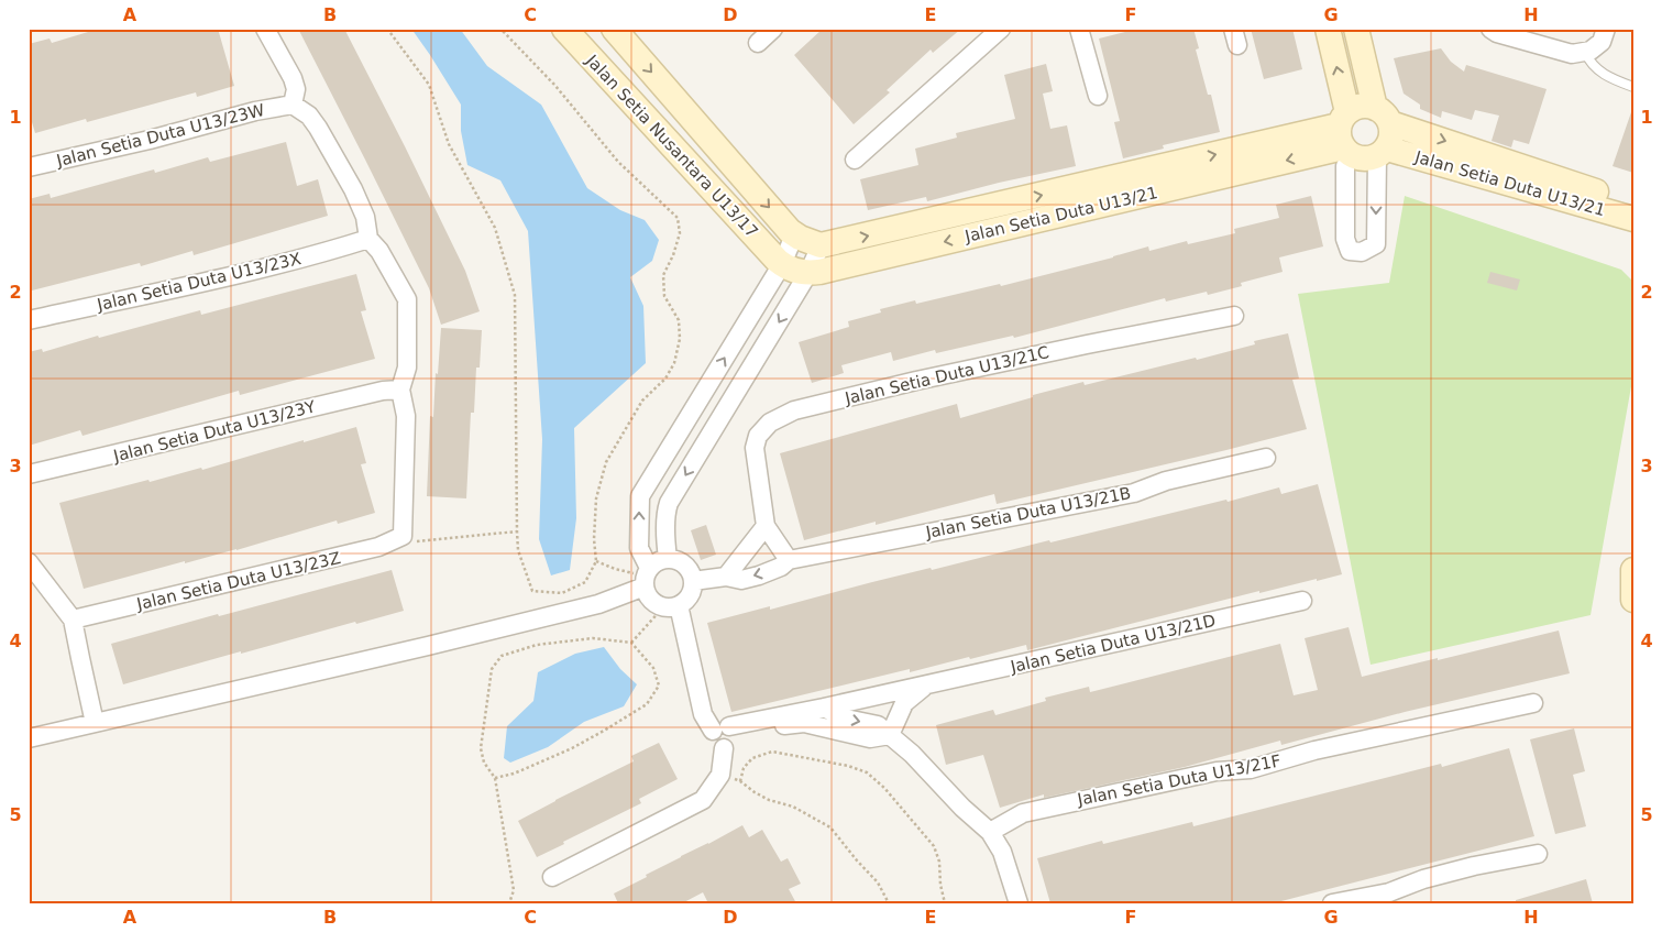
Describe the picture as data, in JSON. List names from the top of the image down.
{
  "streets": {
    "main road": ["Jalan Setia Nusantara U13/17", "Jalan Setia Duta U13/21"],
    "street": [
      "Jalan Setia Duta U13/23W",
      "Jalan Setia Duta U13/23X",
      "Jalan Setia Duta U13/21C",
      "Jalan Setia Duta U13/23Y",
      "Jalan Setia Duta U13/21B",
      "Jalan Setia Duta U13/23Z",
      "Jalan Setia Duta U13/21D",
      "Jalan Setia Duta U13/21F"
    ]
  },
  "crossings": [
    ["Jalan Setia Nusantara U13/17", "Jalan Setia Duta U13/21"]
  ],
  "grid": {
    "columns": [
      "A",
      "B",
      "C",
      "D",
      "E",
      "F",
      "G",
      "H"
    ],
    "rows": [
      "1",
      "2",
      "3",
      "4",
      "5"
    ]
  }
}
